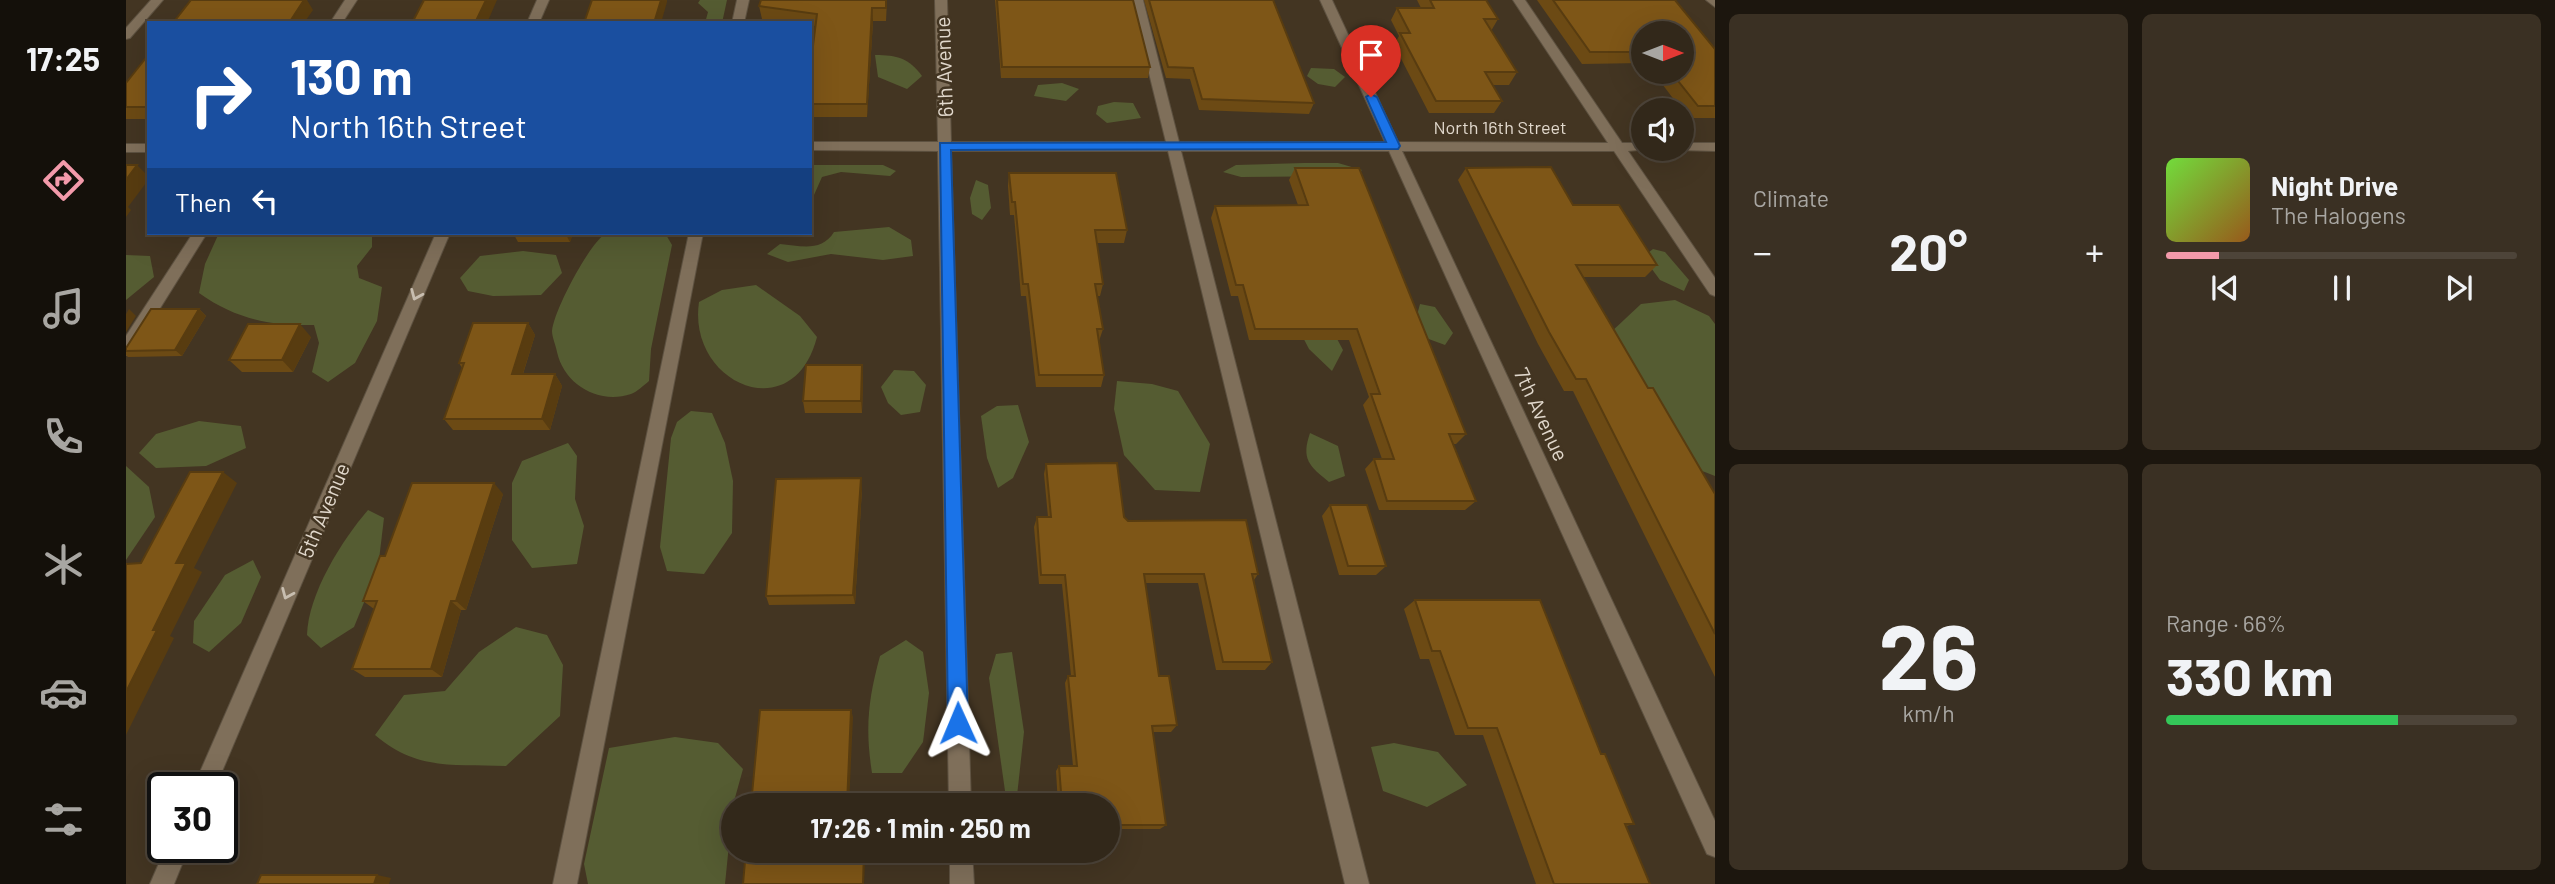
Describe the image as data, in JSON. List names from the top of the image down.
{
  "streets": {
    "street": [
      "6th Avenue",
      "North 16th Street",
      "7th Avenue",
      "5th Avenue"
    ]
  },
  "crossings": [
    ["6th Avenue", "North 16th Street"],
    ["North 16th Street", "7th Avenue"]
  ],
  "one_way": ["5th Avenue"],
  "north": "right",
  "page": {
    "tabs": "17:25",
    "tile": [
      "Climate",
      ["26", "km/h"],
      ["Range · 66%", "330 km"]
    ],
    "turn": ["130 m", "North 16th Street"],
    "song": ["Night Drive", "The Halogens"],
    "then": "Then",
    "heat": ["−", "20°", "+"],
    "limit": "30",
    "trip": "17:26 · 1 min · 250 m"
  }
}
